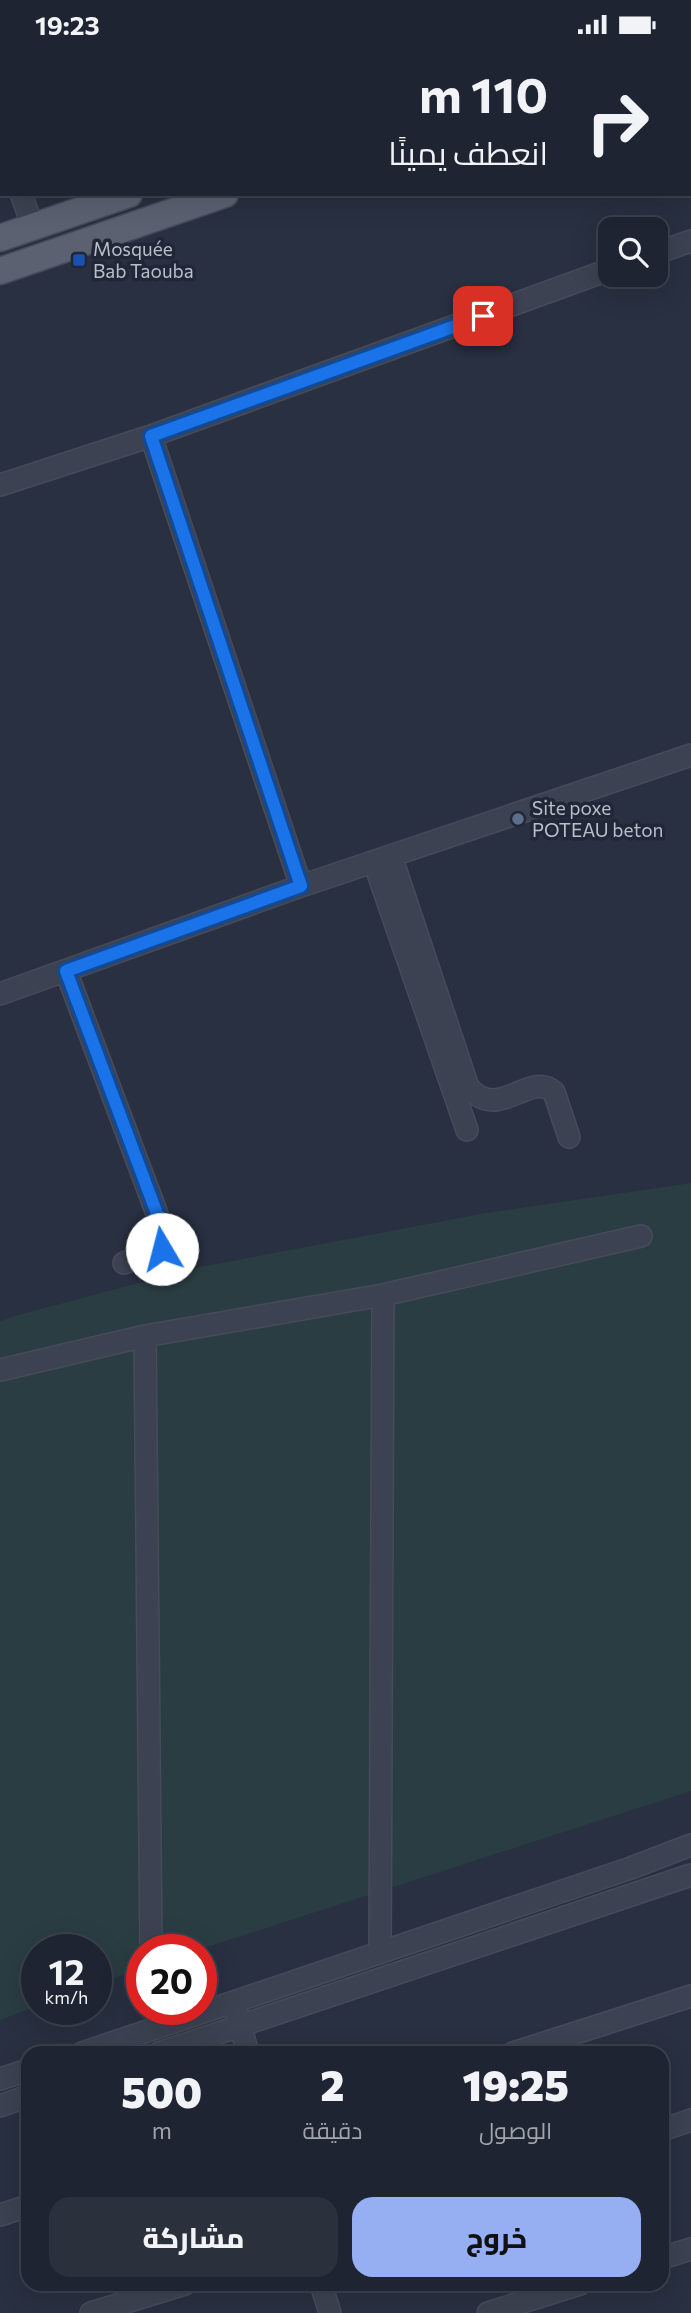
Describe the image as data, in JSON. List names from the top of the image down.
{
  "places": {
    "transit": ["Mosquée Bab Taouba"],
    "other": ["Site poxe POTEAU beton"]
  },
  "page": {
    "status": "19:23",
    "turn": ["110 m", "انعطف يمينًا"],
    "speed": "12 km/h",
    "limit": "20",
    "eta": [
      "19:25",
      "الوصول",
      "2",
      "دقيقة",
      "500",
      "m"
    ],
    "buttons": ["خروج", "مشاركة"]
  }
}
